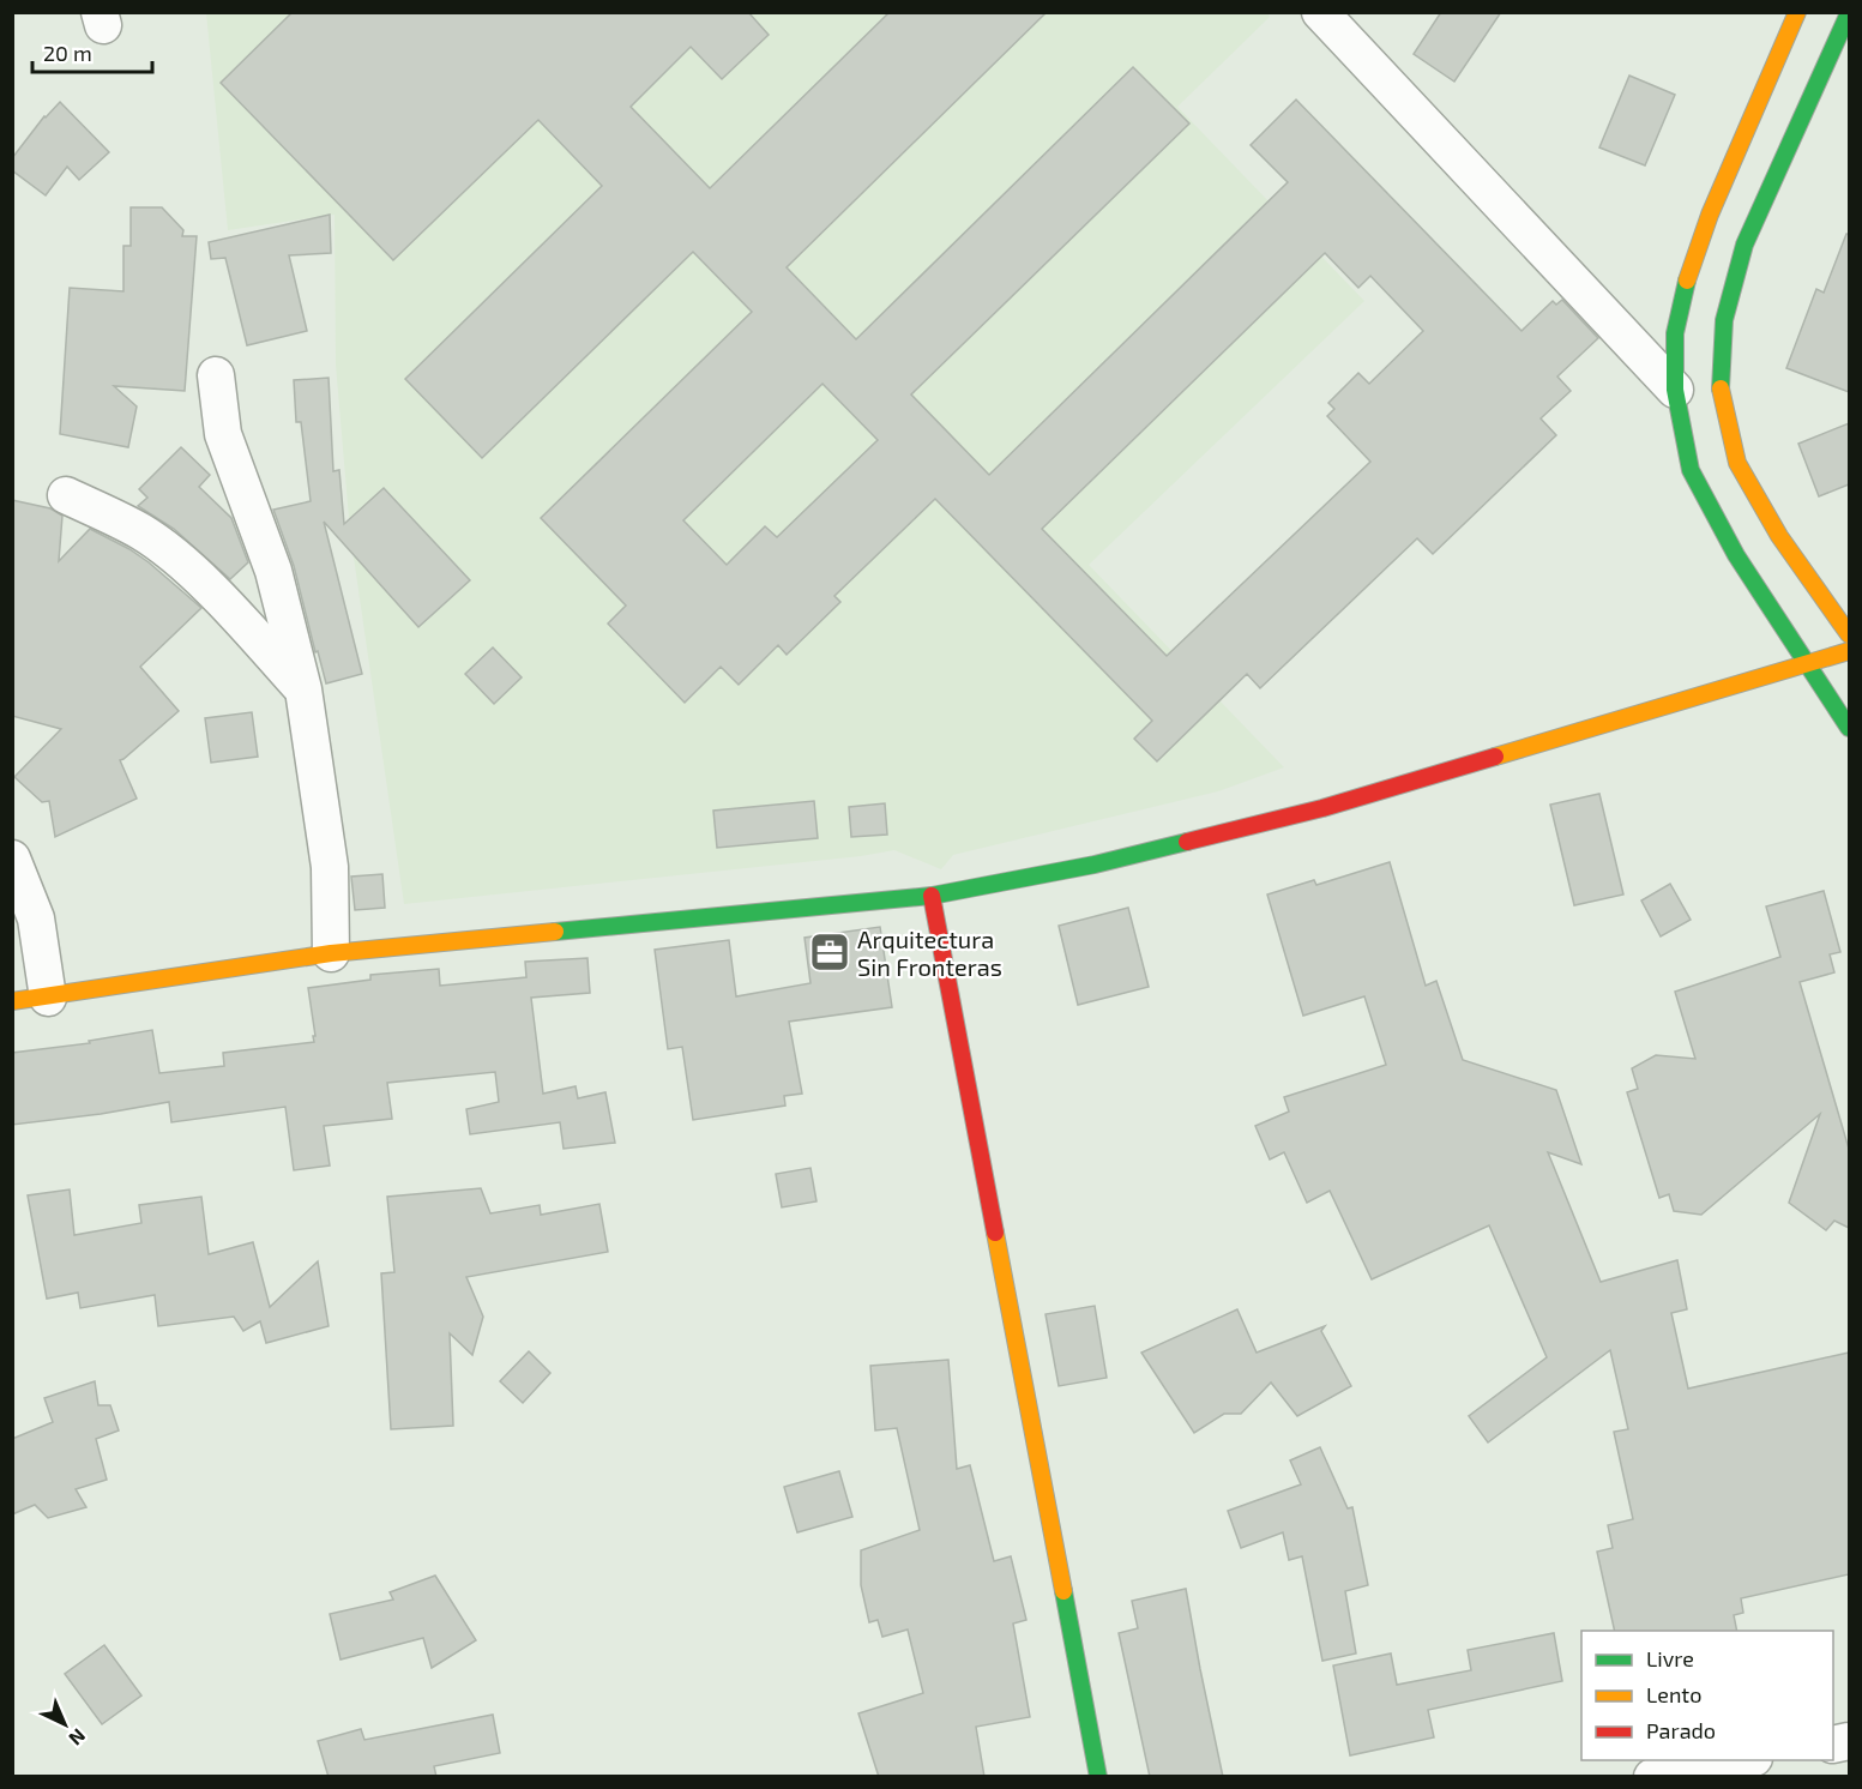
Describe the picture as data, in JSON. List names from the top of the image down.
{
  "places": {
    "office": ["Arquitectura Sin Fronteras"]
  },
  "legend": ["Livre", "Lento", "Parado"],
  "scale_bar": "20 m",
  "north": "bottom right"
}
